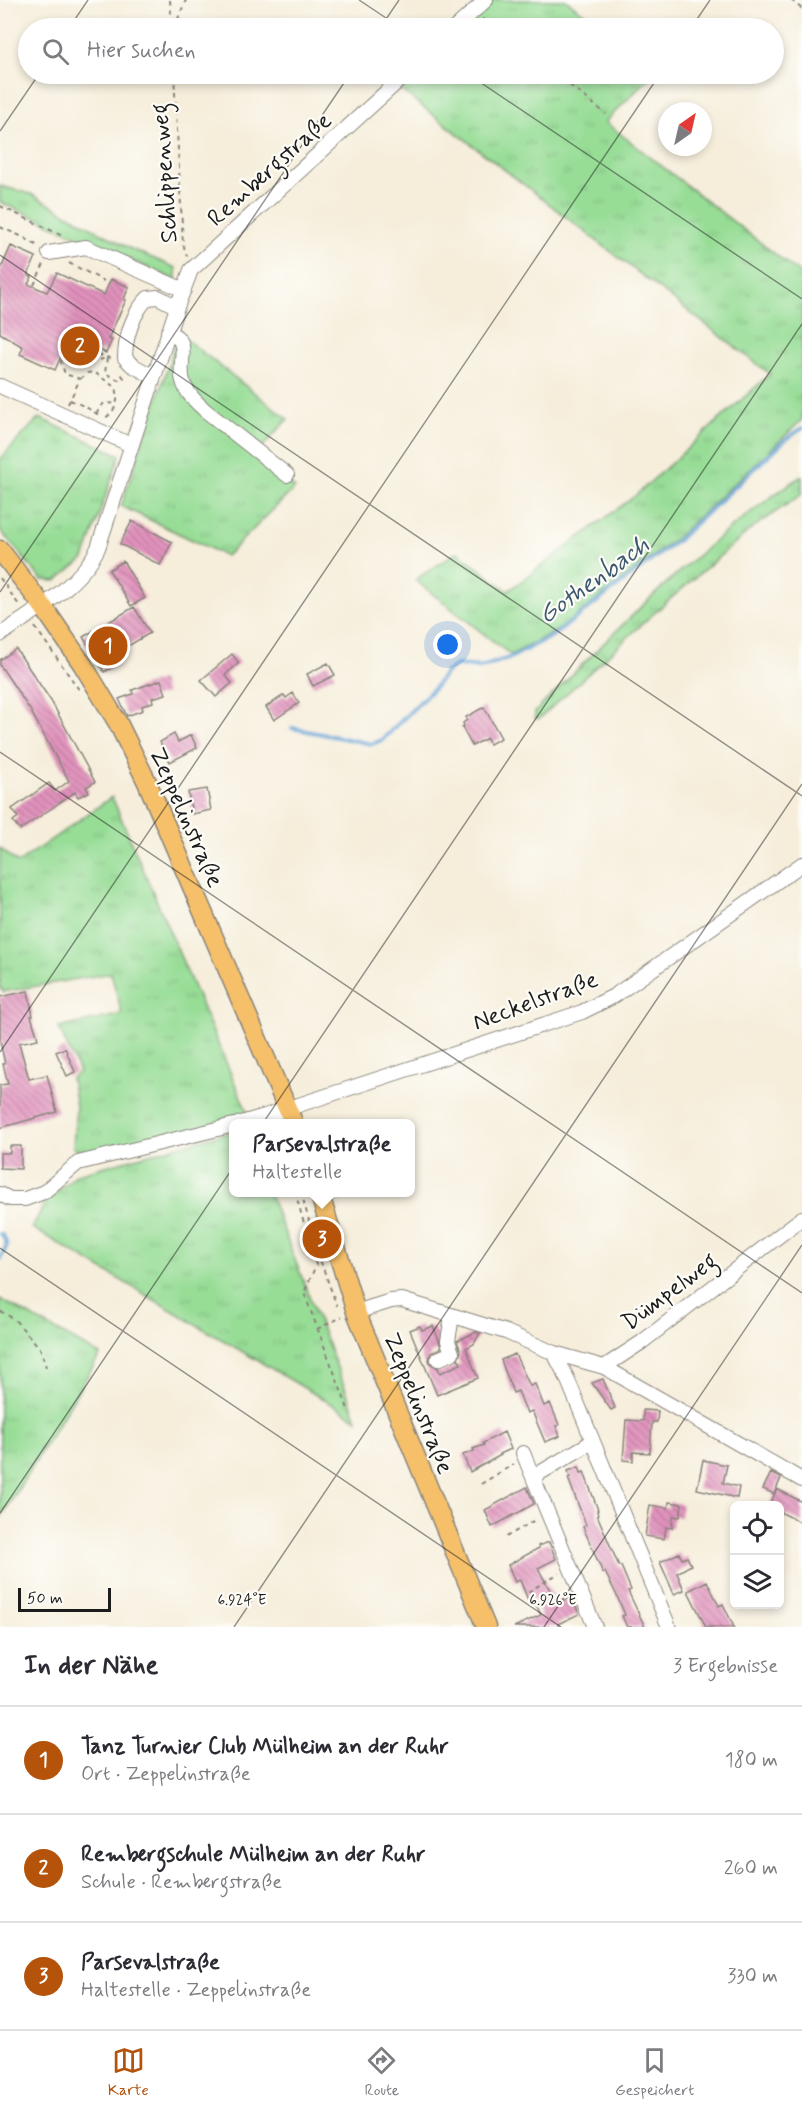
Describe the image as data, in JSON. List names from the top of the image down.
{
  "streets": {
    "main road": ["Zeppelinstraße"],
    "street": ["Rembergstraße", "Neckelstraße", "Dümpelweg"],
    "path": ["Schlippenweg"]
  },
  "crossings": [
    ["Rembergstraße", "Schlippenweg"],
    ["Rembergstraße", "Zeppelinstraße"],
    ["Zeppelinstraße", "Neckelstraße"]
  ],
  "water": ["Gothenbach"],
  "scale_bar": "50 m",
  "north": "top right",
  "page": {
    "search": "Hier suchen",
    "pins": ["2", "1", "3"],
    "popup": ["Parsevalstraße", "Haltestelle"],
    "scale": "50 m",
    "heading": ["In der Nähe", "3 Ergebnisse"],
    "list": [
      {
        "mark": "1",
        "name": "Tanz Turnier Club Mülheim an der Ruhr",
        "note": "Ort · Zeppelinstraße",
        "value": "180 m"
      },
      {
        "mark": "2",
        "name": "Rembergschule Mülheim an der Ruhr",
        "note": "Schule · Rembergstraße",
        "value": "260 m"
      },
      {
        "mark": "3",
        "name": "Parsevalstraße",
        "note": "Haltestelle · Zeppelinstraße",
        "value": "330 m"
      }
    ],
    "nav": ["Karte", "Route", "Gespeichert"]
  },
  "coordinates": ["6.924°E", "6.926°E"]
}
